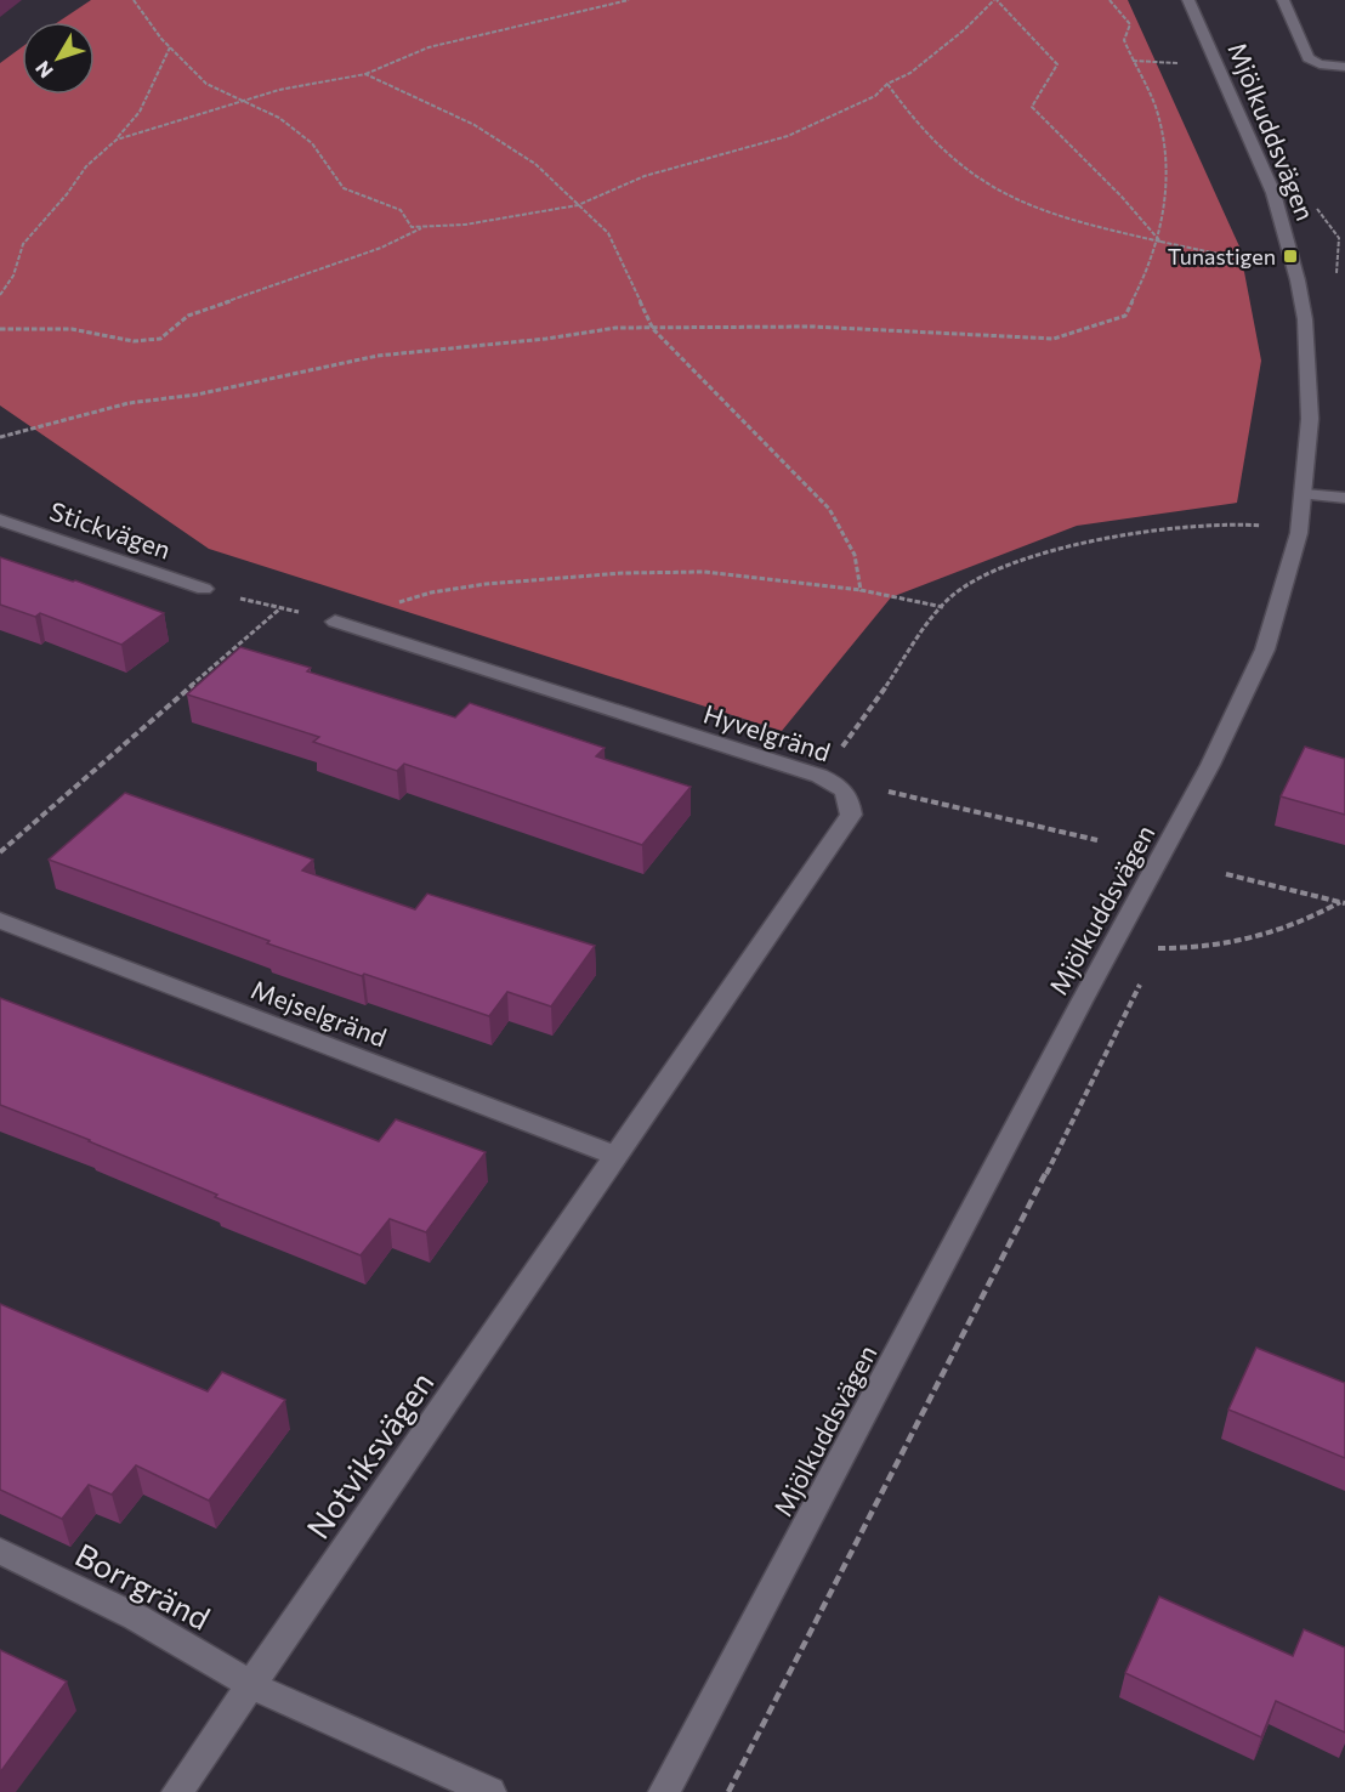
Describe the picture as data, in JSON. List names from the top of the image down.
{
  "streets": {
    "street": [
      "Mjölkuddsvägen",
      "Stickvägen",
      "Hyvelgränd",
      "Mejselgränd",
      "Notviksvägen",
      "Borrgränd"
    ]
  },
  "crossings": [
    ["Hyvelgränd", "Mejselgränd"],
    ["Hyvelgränd", "Notviksvägen"],
    ["Mejselgränd", "Notviksvägen"],
    ["Notviksvägen", "Borrgränd"]
  ],
  "places": {
    "transit": ["Tunastigen"]
  },
  "north": "bottom left"
}
